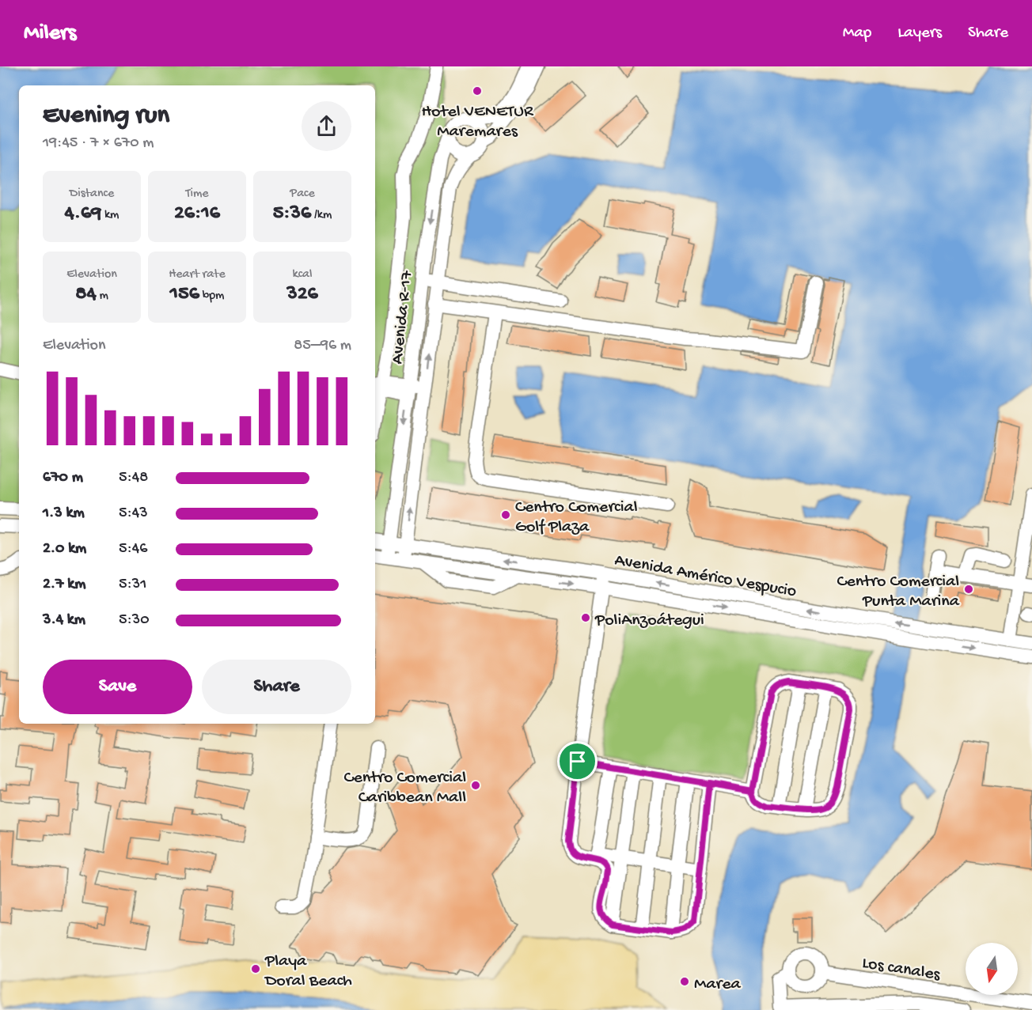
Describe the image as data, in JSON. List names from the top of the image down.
{
  "streets": {
    "street": ["Avenida R-17", "Avenida Américo Vespucio", "Los canales"]
  },
  "crossings": [
    ["Avenida R-17", "Avenida Américo Vespucio"]
  ],
  "places": [
    "Hotel VENETUR Maremares",
    "Centro Comercial Golf Plaza",
    "Centro Comercial Punta Marina",
    "PoliAnzoátegui",
    "Centro Comercial Caribbean Mall",
    "Playa Doral Beach",
    "Marea"
  ],
  "north": "bottom",
  "page": {
    "header": "Milers",
    "nav": ["Map", "Layers", "Share"],
    "heading": ["Evening run", "19:45 · 7 × 670 m"],
    "stats": [
      ["Distance", "4.69 km"],
      ["Time", "26:16"],
      ["Pace", "5:36 /km"],
      ["Elevation", "84 m"],
      ["Heart rate", "156 bpm"],
      ["kcal", "326"]
    ],
    "chart": ["Elevation", "85–96 m"],
    "list": [
      {
        "name": "670 m",
        "note": "5:48"
      },
      {
        "name": "1.3 km",
        "note": "5:43"
      },
      {
        "name": "2.0 km",
        "note": "5:46"
      },
      {
        "name": "2.7 km",
        "note": "5:31"
      },
      {
        "name": "3.4 km",
        "note": "5:30"
      }
    ],
    "buttons": ["Save", "Share"]
  }
}
